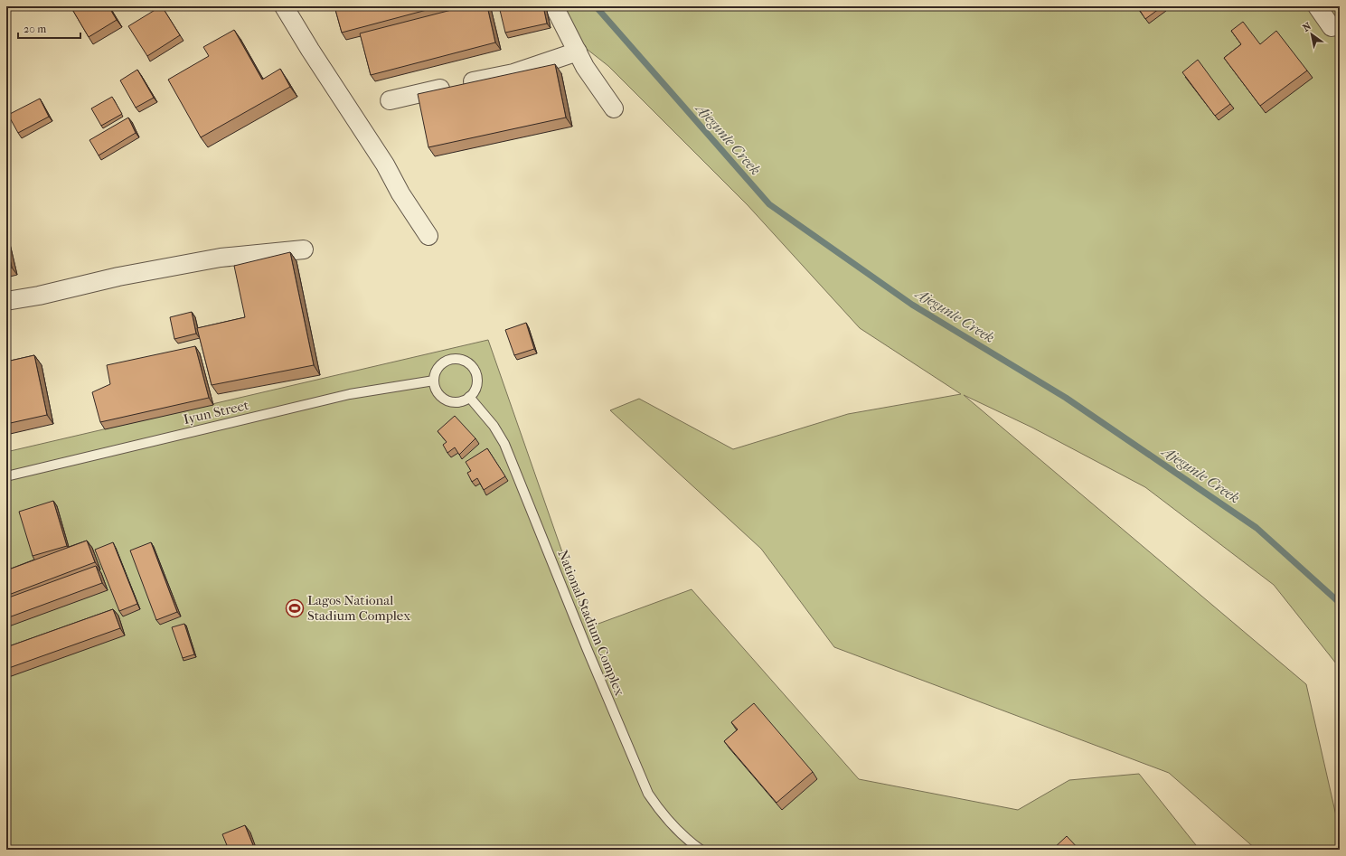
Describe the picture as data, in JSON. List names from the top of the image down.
{
  "streets": {
    "lane": ["Iyun Street", "National Stadium Complex"]
  },
  "crossings": [
    ["Iyun Street", "National Stadium Complex"]
  ],
  "water": ["Ajegunle Creek"],
  "places": {
    "sports": ["Lagos National Stadium Complex"]
  },
  "scale_bar": "20 m",
  "north": "top left"
}
